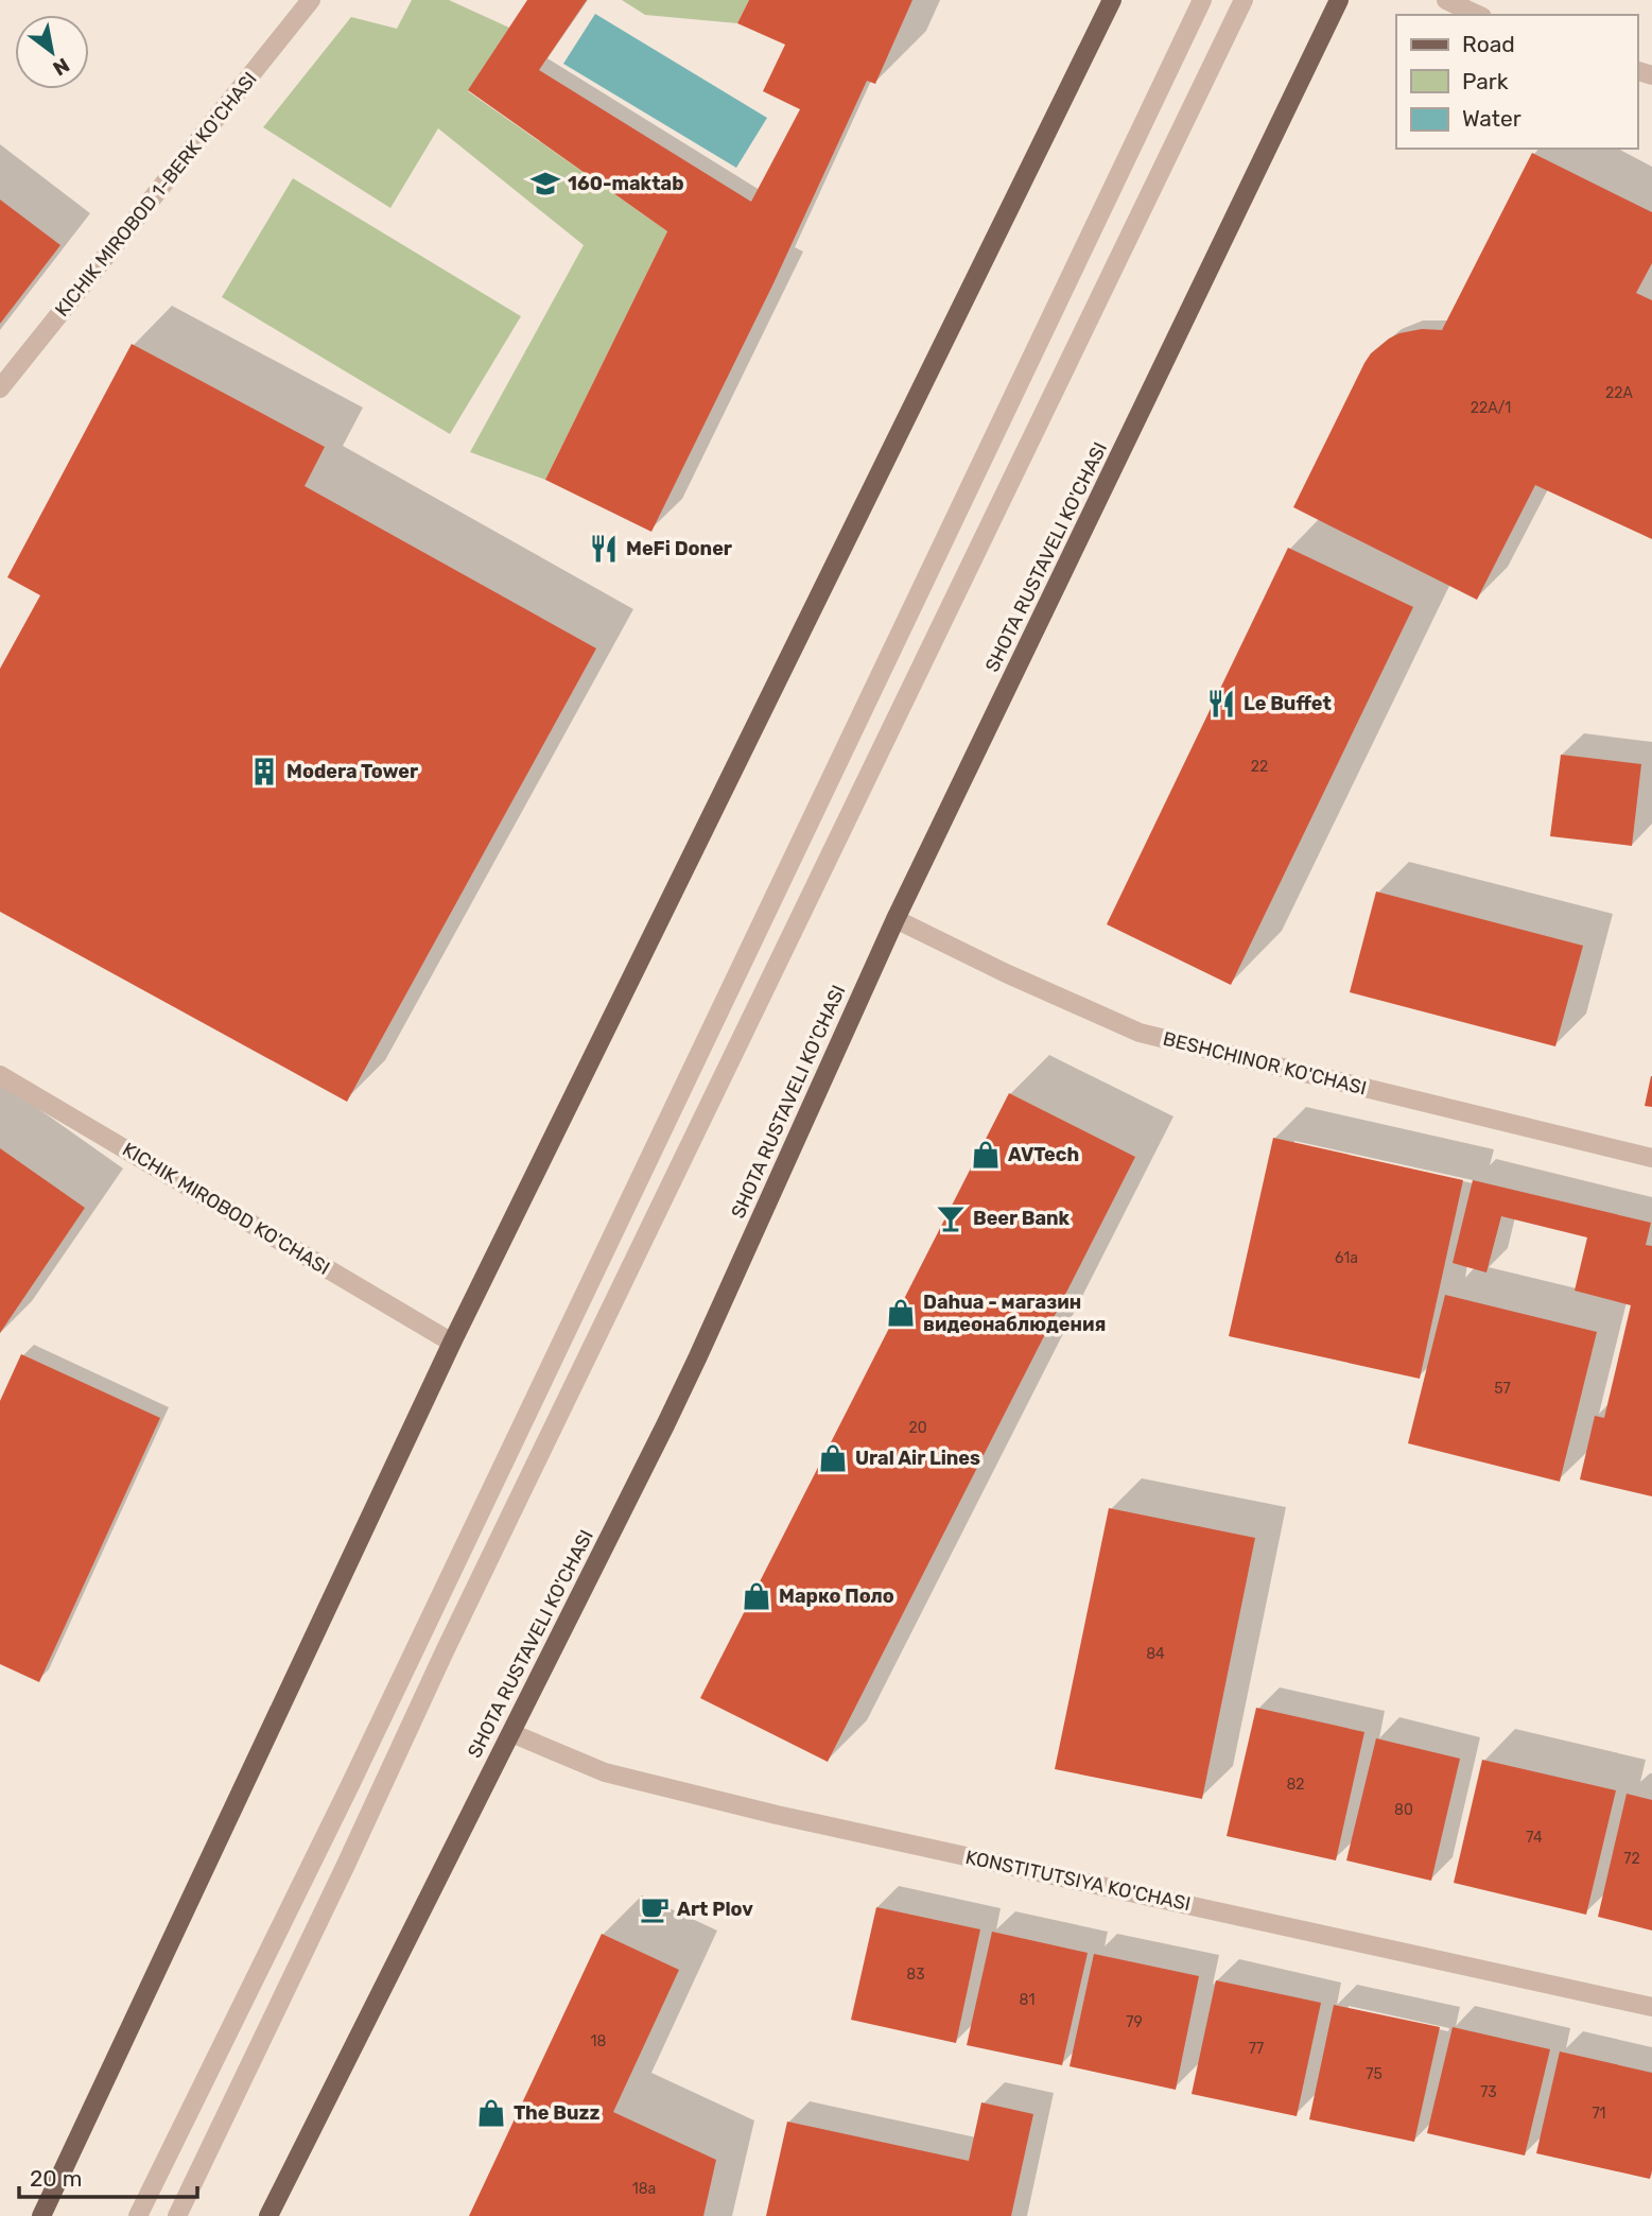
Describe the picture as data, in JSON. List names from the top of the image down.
{
  "streets": {
    "main road": ["SHOTA RUSTAVELI KO'CHASI"],
    "street": [
      "KICHIK MIROBOD 1-BERK KO'CHASI",
      "BESHCHINOR KO'CHASI",
      "KICHIK MIROBOD KO'CHASI",
      "KONSTITUTSIYA KO'CHASI"
    ]
  },
  "crossings": [
    ["SHOTA RUSTAVELI KO'CHASI", "BESHCHINOR KO'CHASI"],
    ["SHOTA RUSTAVELI KO'CHASI", "KONSTITUTSIYA KO'CHASI"]
  ],
  "places": {
    "school or university": ["160-maktab"],
    "restaurant": ["MeFi Doner", "Le Buffet"],
    "building": ["Modera Tower"],
    "shop": [
      "AVTech",
      "Dahua - магазин видеонаблюдения",
      "Ural Air Lines",
      "Марко Поло",
      "The Buzz"
    ],
    "bar": ["Beer Bank"],
    "cafe": ["Art Plov"]
  },
  "house_numbers": [
    "22A",
    "22А/1",
    "22",
    "61a",
    "57",
    "20",
    "84",
    "82",
    "80",
    "74",
    "72",
    "83",
    "81",
    "79",
    "18",
    "77",
    "75",
    "73",
    "71",
    "18a"
  ],
  "legend": ["Road", "Park", "Water"],
  "scale_bar": "20 m",
  "north": "bottom right"
}
